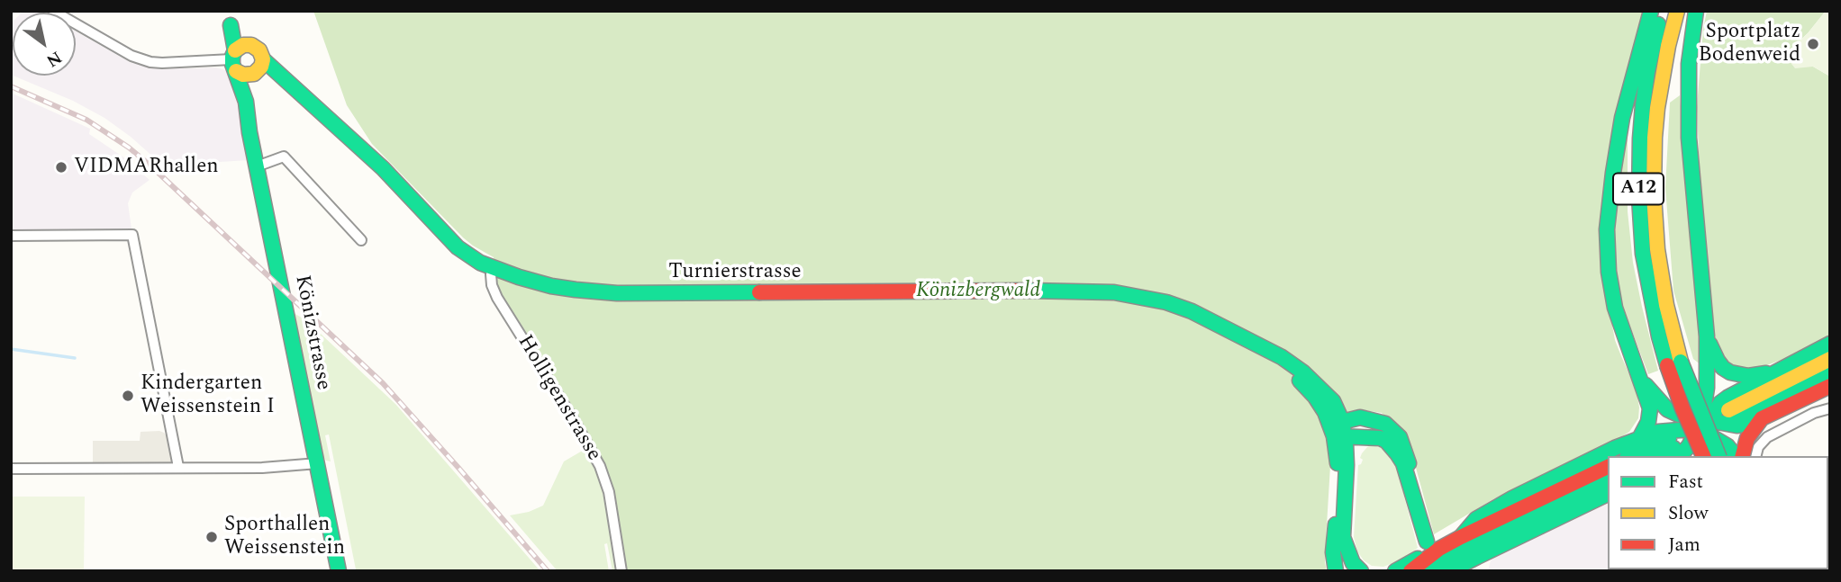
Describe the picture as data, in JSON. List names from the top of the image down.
{
  "streets": {
    "main road": ["A12", "Turnierstrasse", "Könizstrasse"],
    "street": ["Holligenstrasse"]
  },
  "crossings": [
    ["Turnierstrasse", "Könizstrasse"],
    ["Turnierstrasse", "Holligenstrasse"]
  ],
  "parks": ["Könizbergwald"],
  "places": [
    "Sportplatz Bodenweid",
    "VIDMARhallen",
    "Kindergarten Weissenstein I",
    "Sporthallen Weissenstein"
  ],
  "legend": ["Fast", "Slow", "Jam"],
  "north": "bottom right"
}
